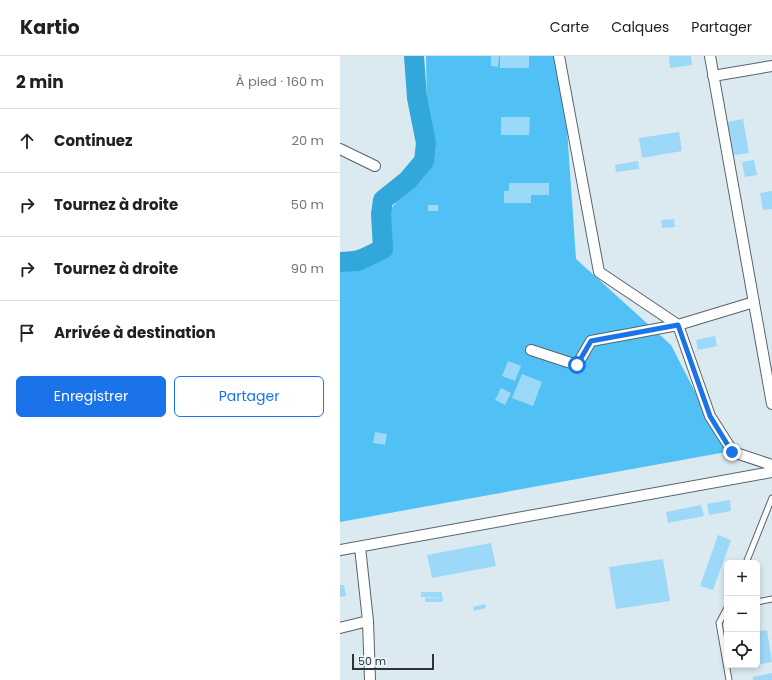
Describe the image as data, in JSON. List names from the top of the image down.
{
  "scale_bar": "50 m",
  "page": {
    "header": "Kartio",
    "nav": ["Carte", "Calques", "Partager"],
    "heading": ["2 min", "À pied · 160 m"],
    "list": [
      ["Continuez", "20 m"],
      ["Tournez à droite", "50 m"],
      ["Tournez à droite", "90 m"],
      "Arrivée à destination"
    ],
    "buttons": ["Enregistrer", "Partager"],
    "map_buttons": ["+", "−"],
    "scale": "50 m"
  }
}
